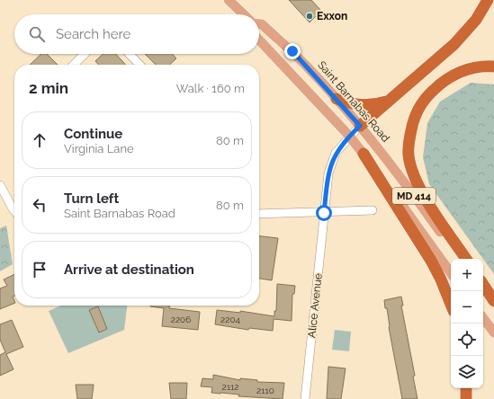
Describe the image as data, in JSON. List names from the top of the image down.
{
  "streets": {
    "main road": ["Saint Barnabas Road", "MD 414"],
    "street": ["Alice Avenue"]
  },
  "crossings": [
    ["Saint Barnabas Road", "Alice Avenue"]
  ],
  "places": ["Exxon"],
  "house_numbers": [
    "2206",
    "2204",
    "2112",
    "2110"
  ],
  "page": {
    "search": "Search here",
    "heading": ["2 min", "Walk · 160 m"],
    "list": [
      ["Continue", "Virginia Lane", "80 m"],
      ["Turn left", "Saint Barnabas Road", "80 m"],
      "Arrive at destination"
    ],
    "map_buttons": ["+", "−"]
  }
}
